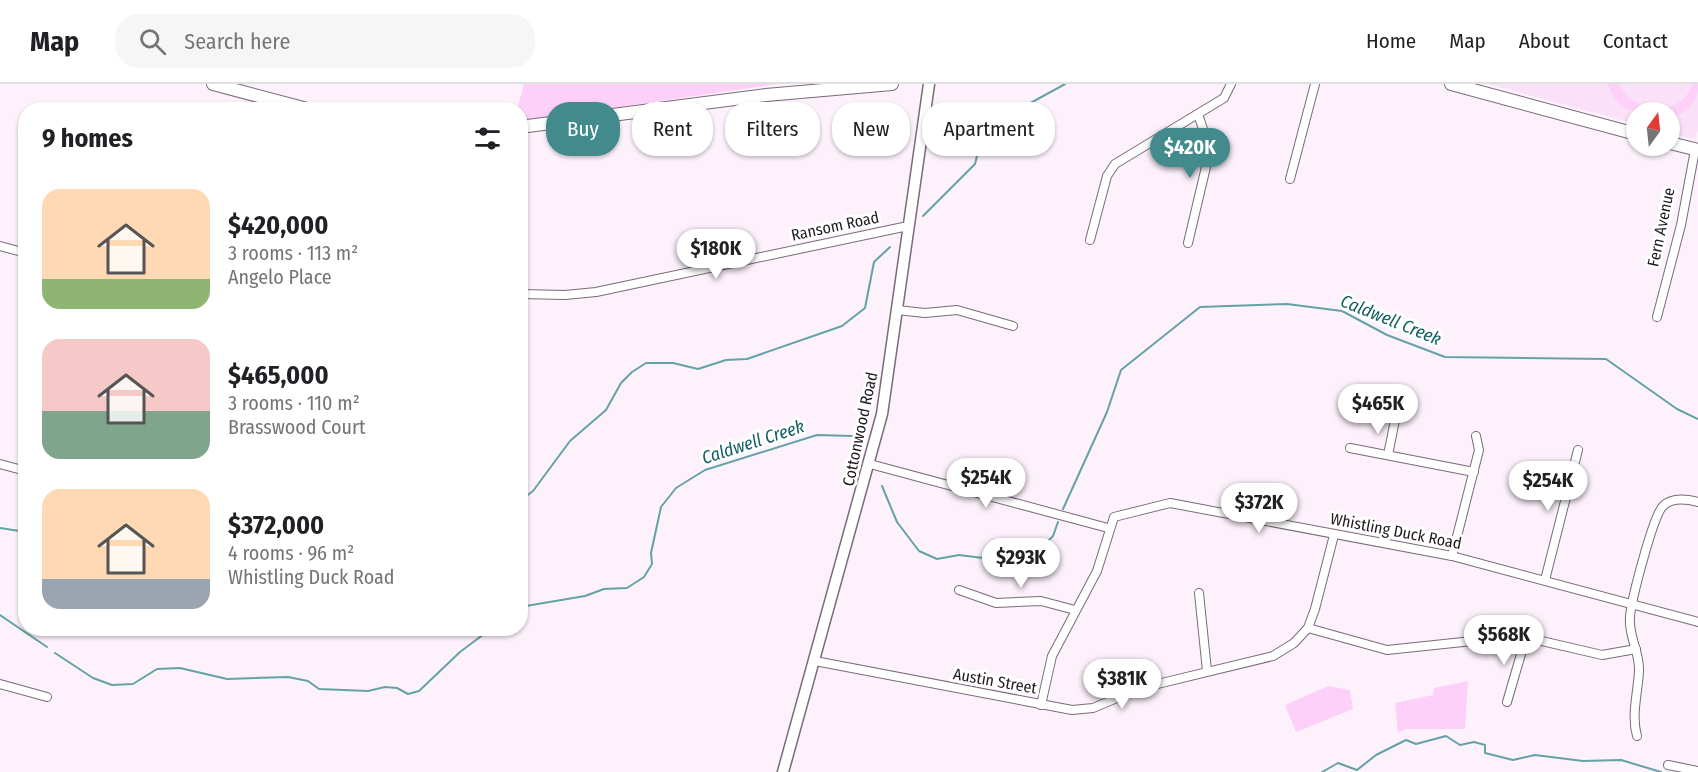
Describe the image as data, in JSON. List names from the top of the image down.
{
  "streets": {
    "street": [
      "Ransom Road",
      "Fern Avenue",
      "Cottonwood Road",
      "Whistling Duck Road",
      "Austin Street"
    ]
  },
  "crossings": [
    ["Ransom Road", "Cottonwood Road"],
    ["Cottonwood Road", "Austin Street"]
  ],
  "water": ["Caldwell Creek"],
  "north": "top",
  "page": {
    "header": "Map",
    "search": "Search here",
    "nav": [
      "Home",
      "Map",
      "About",
      "Contact"
    ],
    "chip": [
      "Buy",
      "Rent",
      "Filters",
      "New",
      "Apartment"
    ],
    "heading": "9 homes",
    "price": [
      "$420K",
      "$180K",
      "$465K",
      "$254K",
      "$254K",
      "$372K",
      "$293K",
      "$568K",
      "$381K"
    ],
    "list": [
      {
        "name": "$420,000",
        "note": "3 rooms · 113 m² · Angelo Place"
      },
      {
        "name": "$465,000",
        "note": "3 rooms · 110 m² · Brasswood Court"
      },
      {
        "name": "$372,000",
        "note": "4 rooms · 96 m² · Whistling Duck Road"
      }
    ]
  }
}
